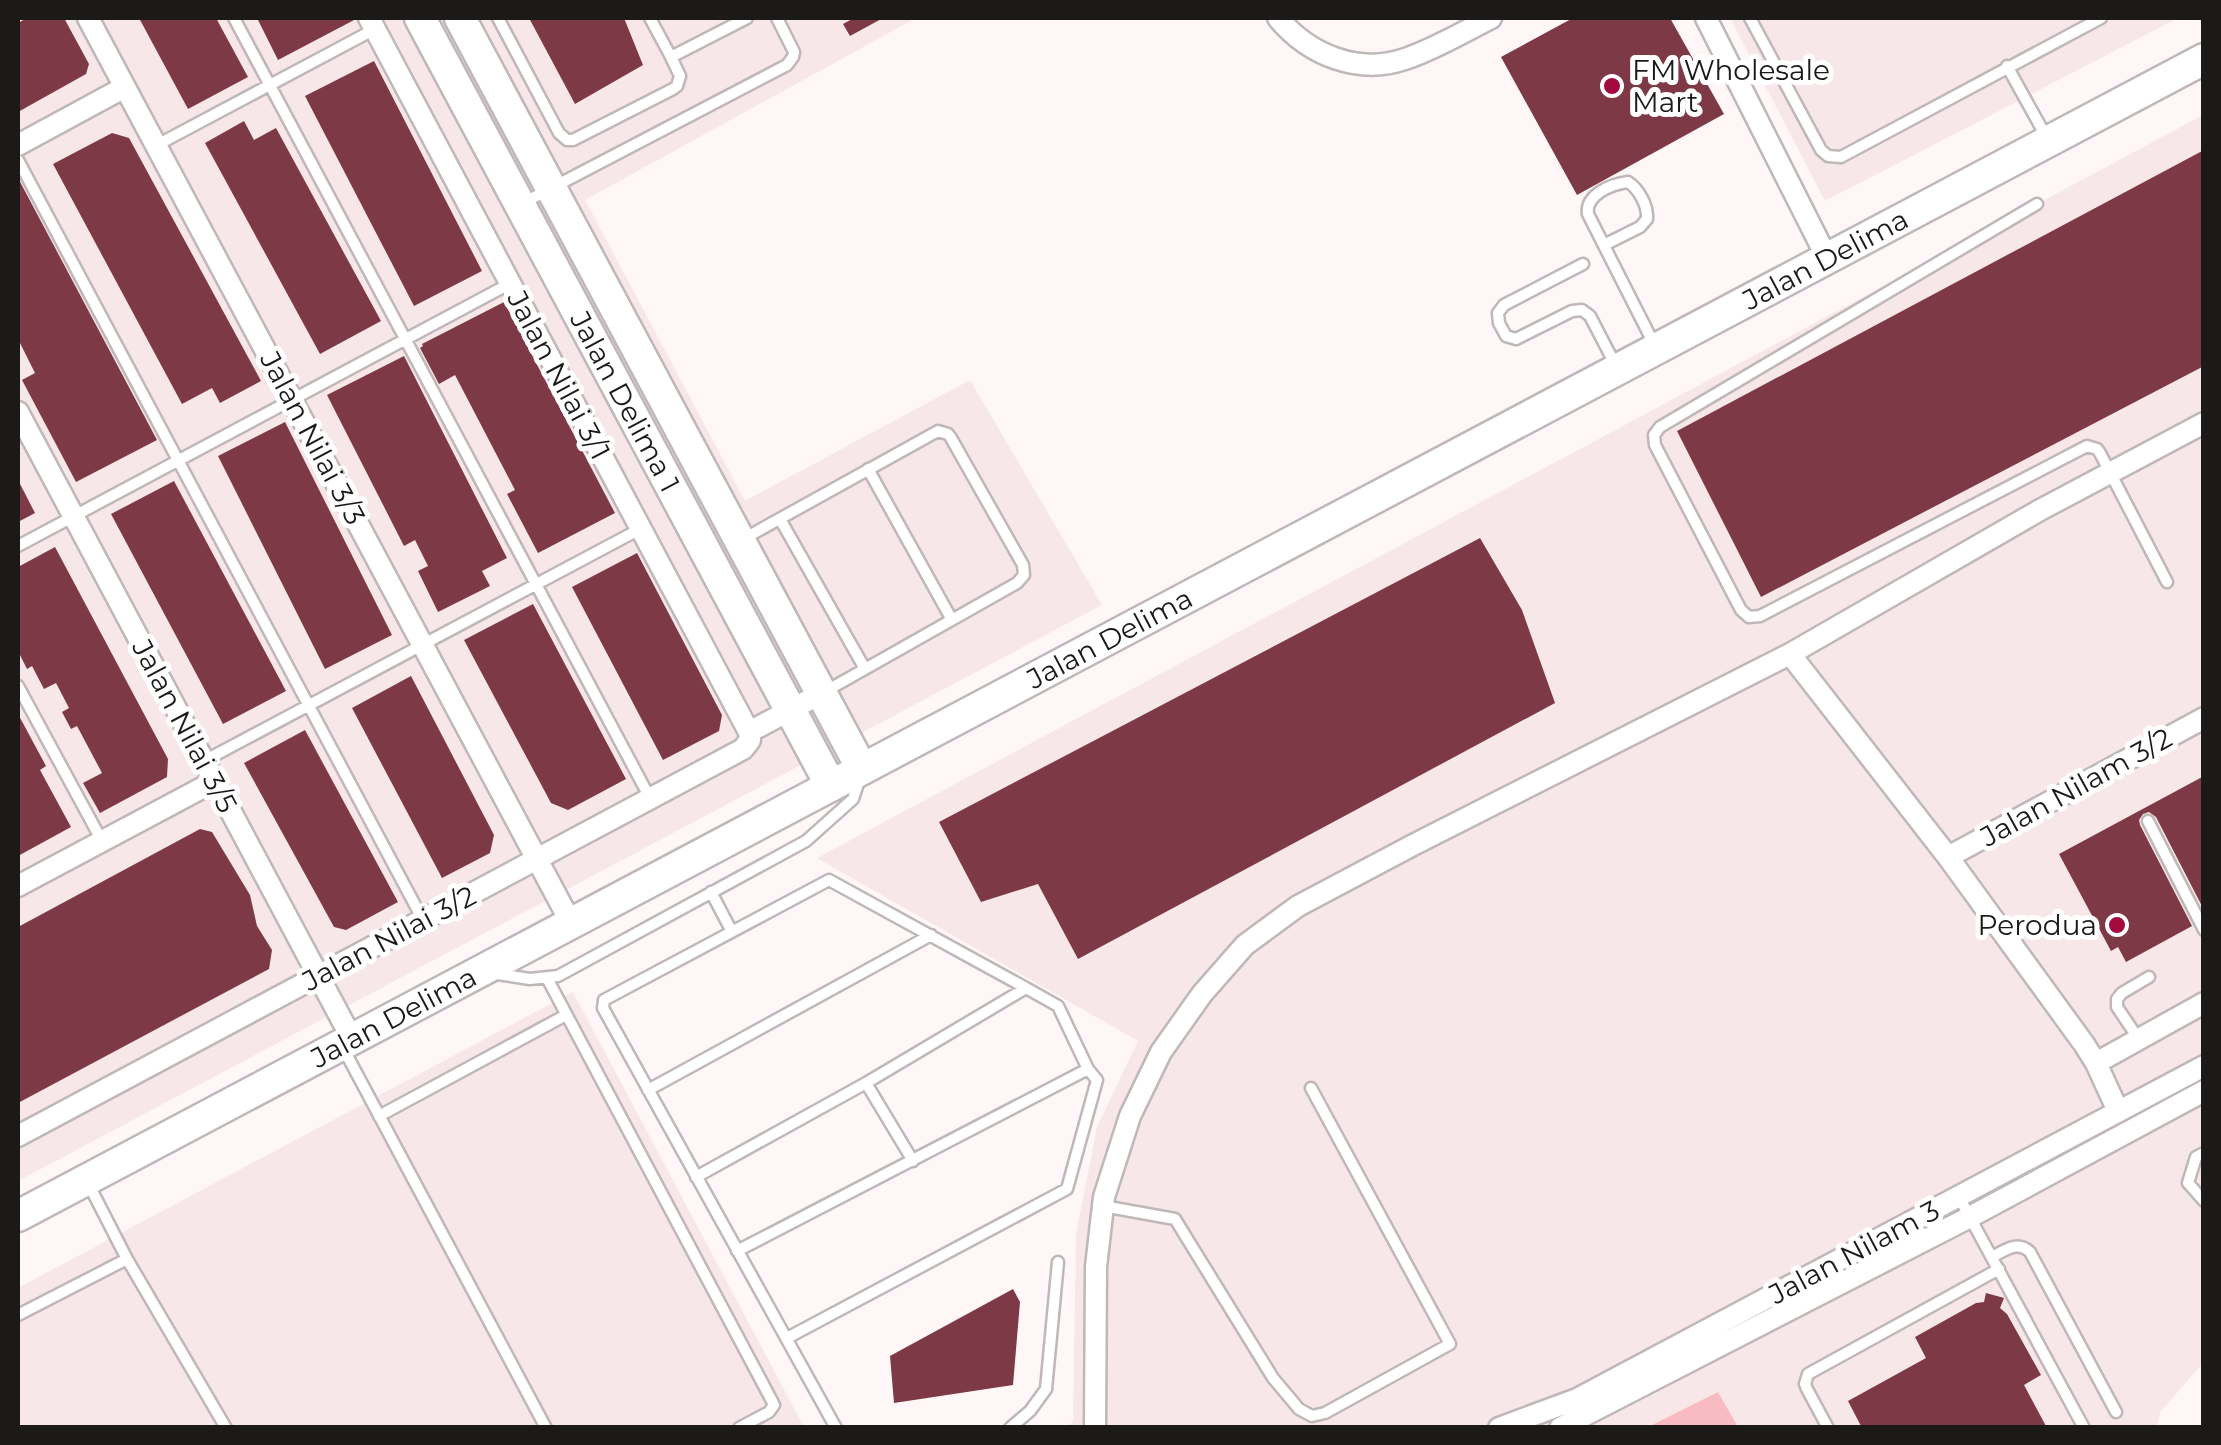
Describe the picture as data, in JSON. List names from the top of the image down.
{
  "streets": {
    "street": [
      "Jalan Delima",
      "Jalan Nilai 3/1",
      "Jalan Delima 1",
      "Jalan Nilai 3/3",
      "Jalan Nilai 3/5",
      "Jalan Nilam 3/2",
      "Jalan Nilai 3/2",
      "Jalan Nilam 3"
    ]
  },
  "crossings": [
    ["Jalan Delima", "Jalan Delima 1"],
    ["Jalan Delima", "Jalan Nilai 3/3"],
    ["Jalan Delima", "Jalan Nilai 3/5"],
    ["Jalan Nilai 3/1", "Jalan Nilai 3/2"],
    ["Jalan Delima 1", "Jalan Nilai 3/2"],
    ["Jalan Nilai 3/3", "Jalan Nilai 3/2"],
    ["Jalan Nilai 3/5", "Jalan Nilai 3/2"]
  ],
  "places": ["FM Wholesale Mart", "Perodua"]
}
